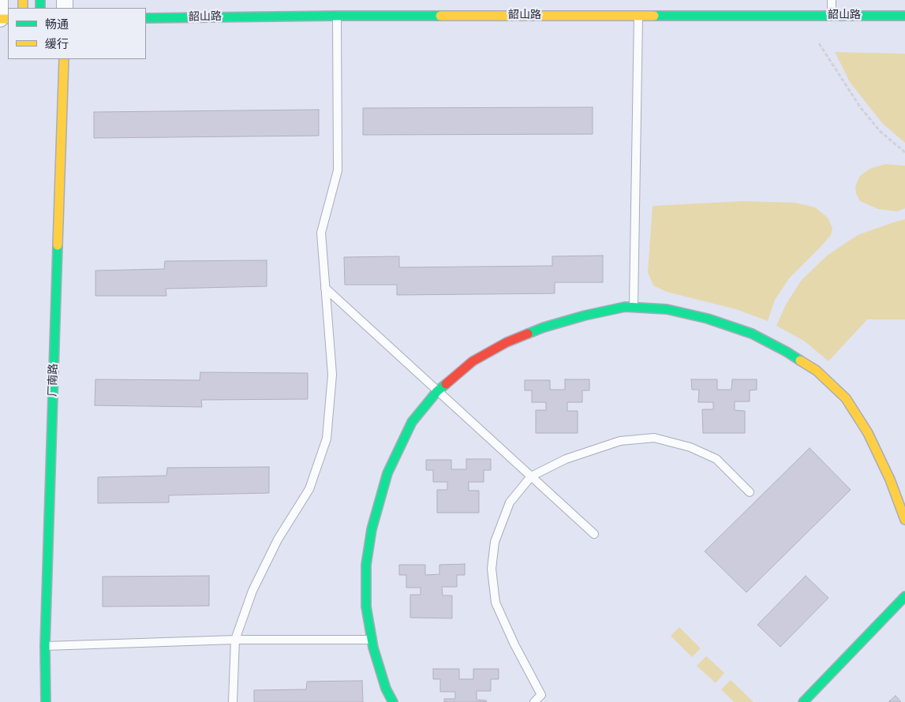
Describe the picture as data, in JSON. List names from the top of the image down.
{
  "streets": {
    "street": ["韶山路", "厂南路"]
  },
  "legend": ["畅通", "缓行"]
}
